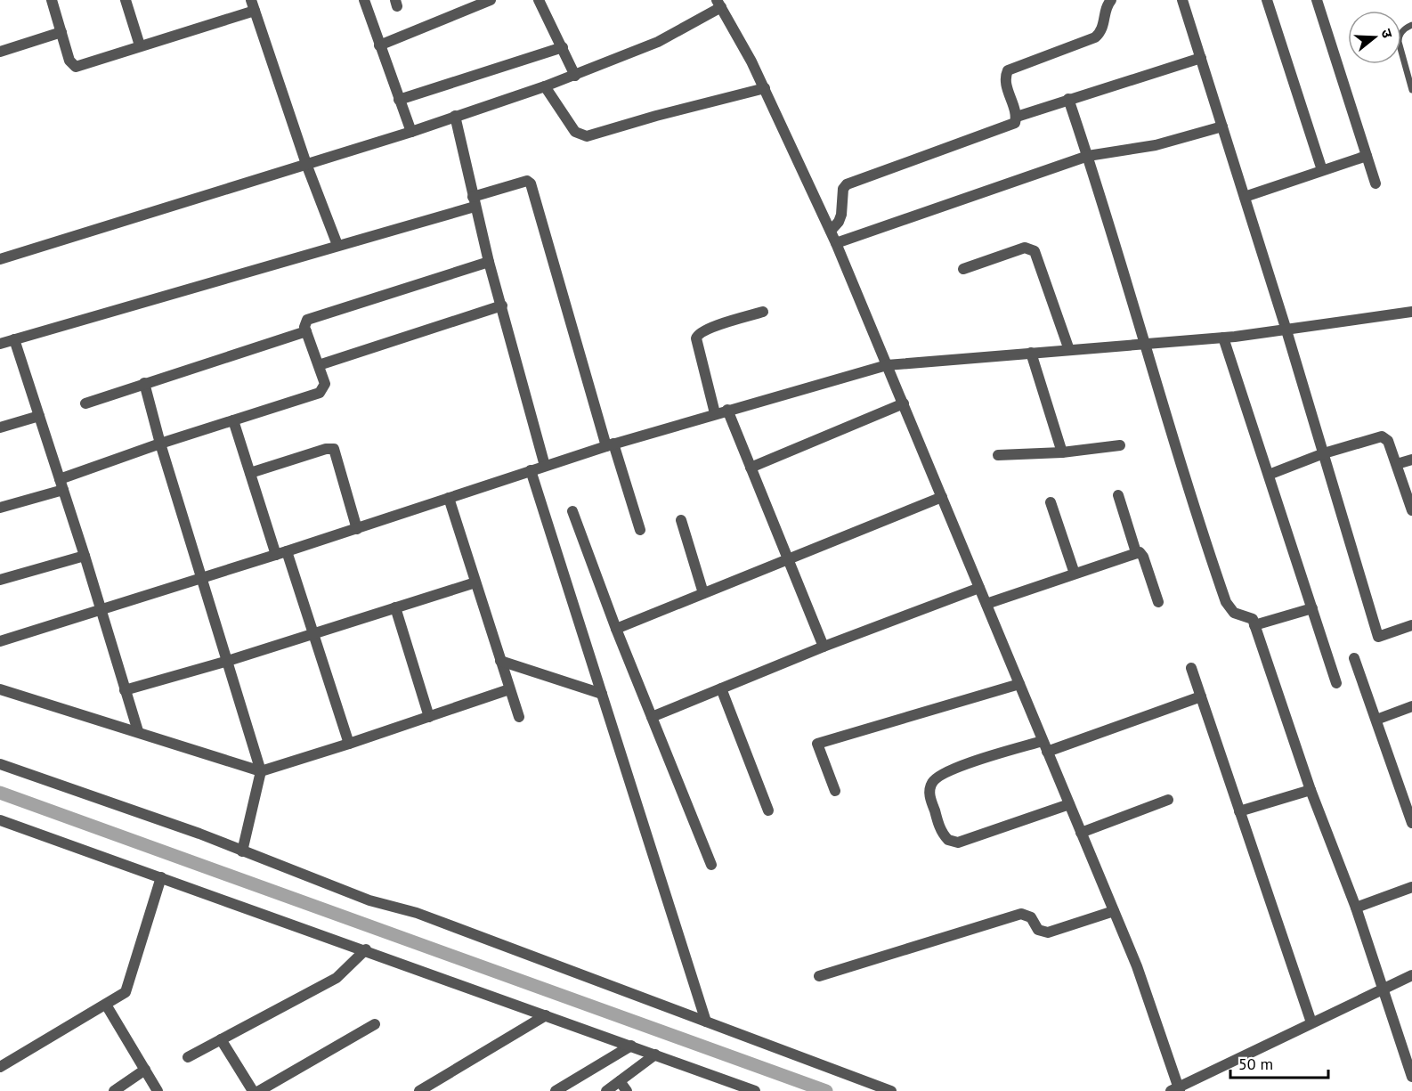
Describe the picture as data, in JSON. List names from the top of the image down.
{
  "scale_bar": "50 m",
  "north": "right"
}
